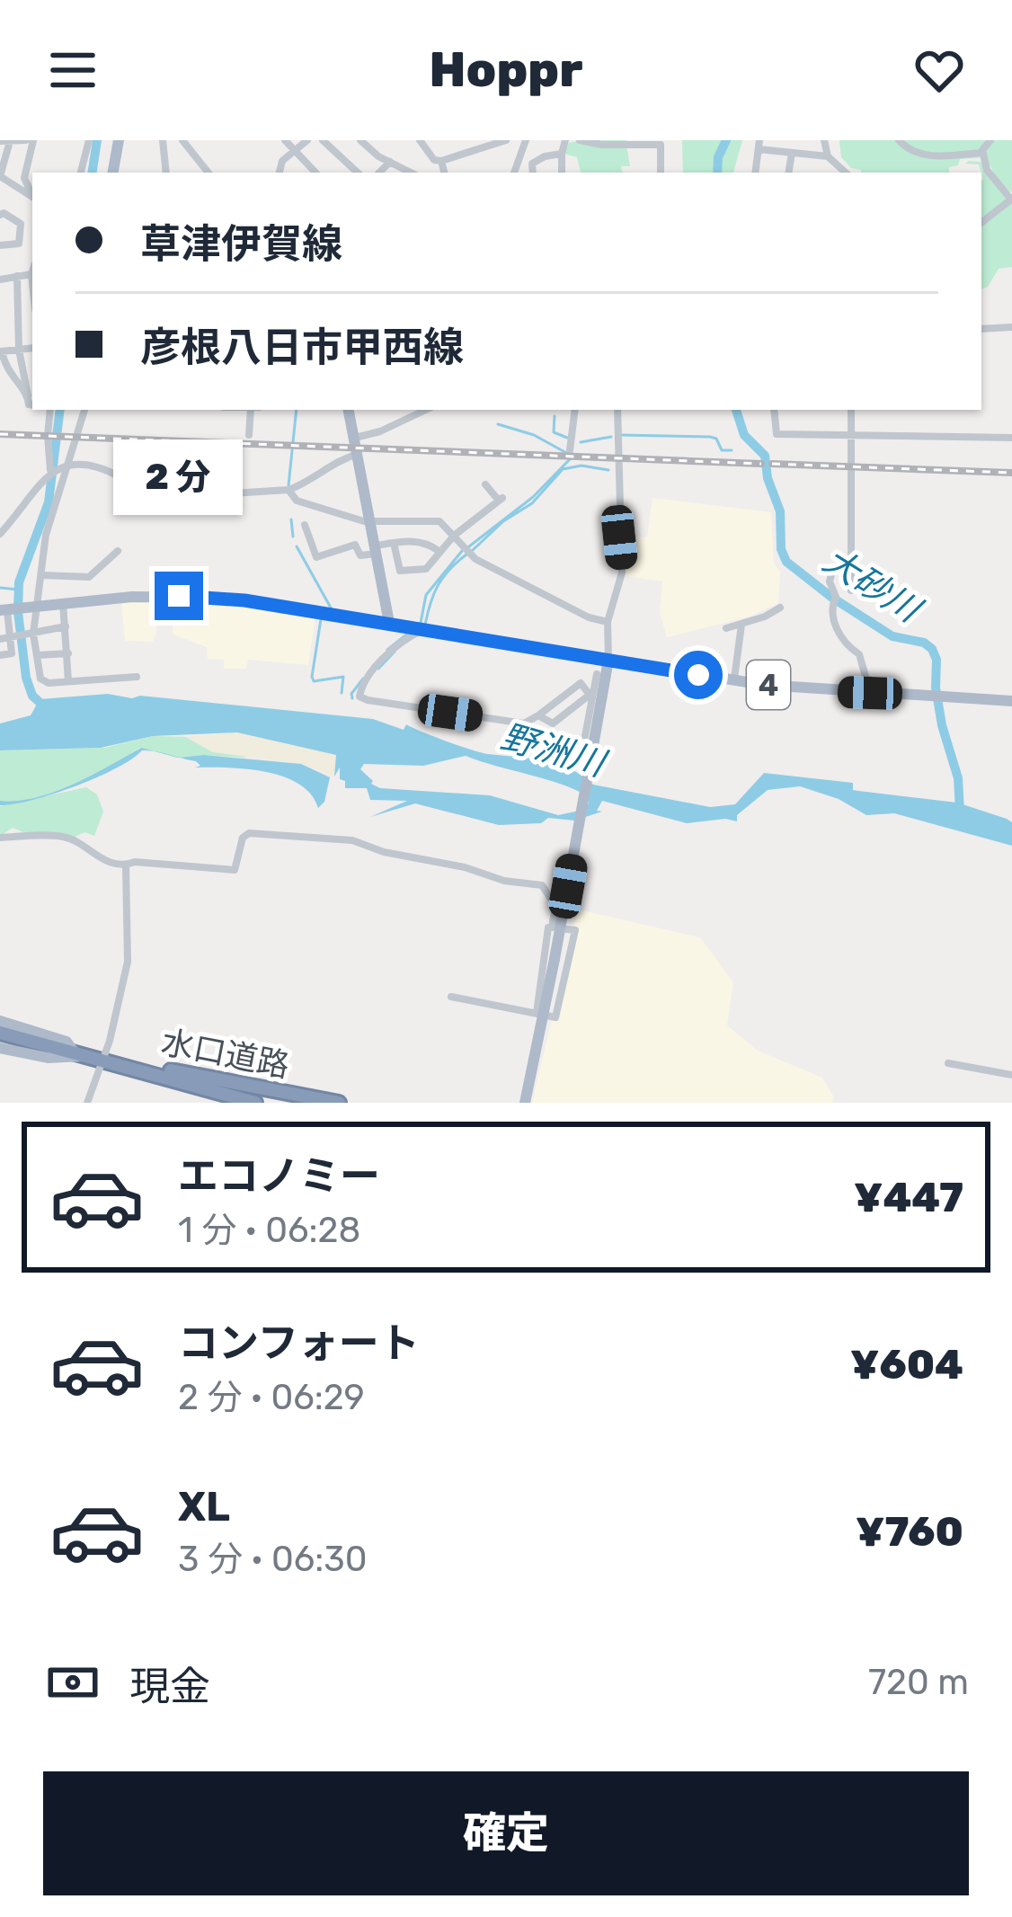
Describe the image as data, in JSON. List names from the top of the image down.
{
  "streets": {
    "highway": ["水口道路"],
    "main road": ["4"]
  },
  "water": ["大砂川", "野洲川"],
  "page": {
    "header": "Hoppr",
    "banner": ["草津伊賀線", "彦根八日市甲西線"],
    "bubble": "2 分",
    "list": [
      {
        "name": "エコノミー",
        "note": "1 分 · 06:28",
        "value": "¥447"
      },
      {
        "name": "コンフォート",
        "note": "2 分 · 06:29",
        "value": "¥604"
      },
      {
        "name": "XL",
        "note": "3 分 · 06:30",
        "value": "¥760"
      }
    ],
    "pay": ["現金", "720 m"],
    "buttons": "確定"
  }
}
